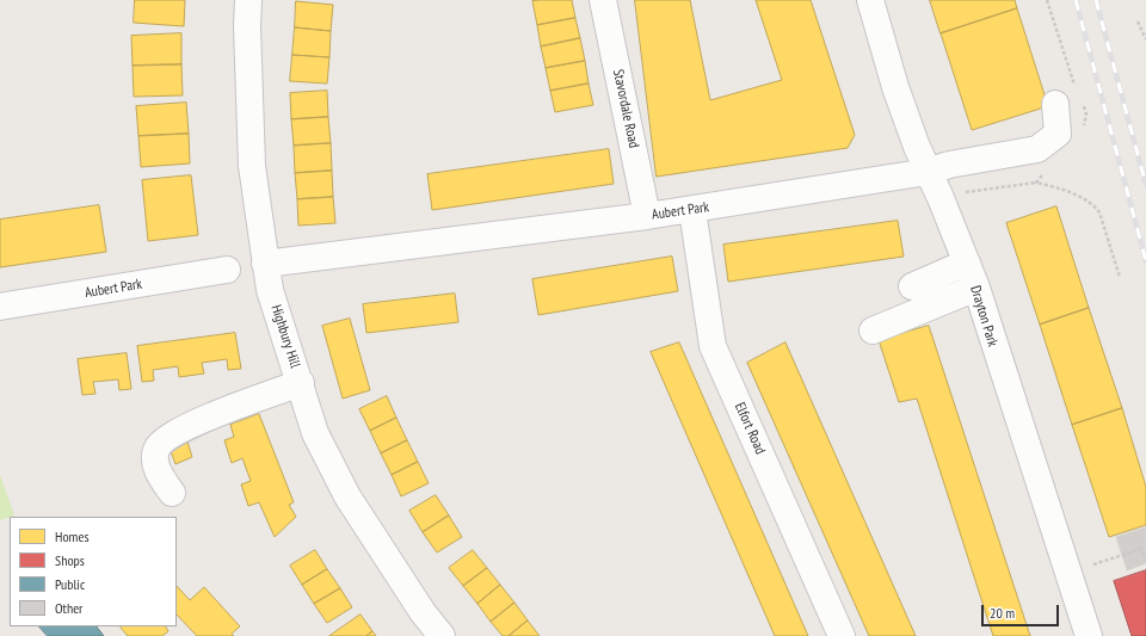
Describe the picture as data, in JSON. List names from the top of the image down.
{
  "streets": {
    "street": [
      "Stavordale Road",
      "Aubert Park",
      "Drayton Park",
      "Highbury Hill",
      "Elfort Road"
    ]
  },
  "crossings": [
    ["Stavordale Road", "Aubert Park"],
    ["Aubert Park", "Drayton Park"],
    ["Aubert Park", "Highbury Hill"],
    ["Aubert Park", "Elfort Road"]
  ],
  "legend": [
    "Homes",
    "Shops",
    "Public",
    "Other"
  ],
  "scale_bar": "20 m"
}
